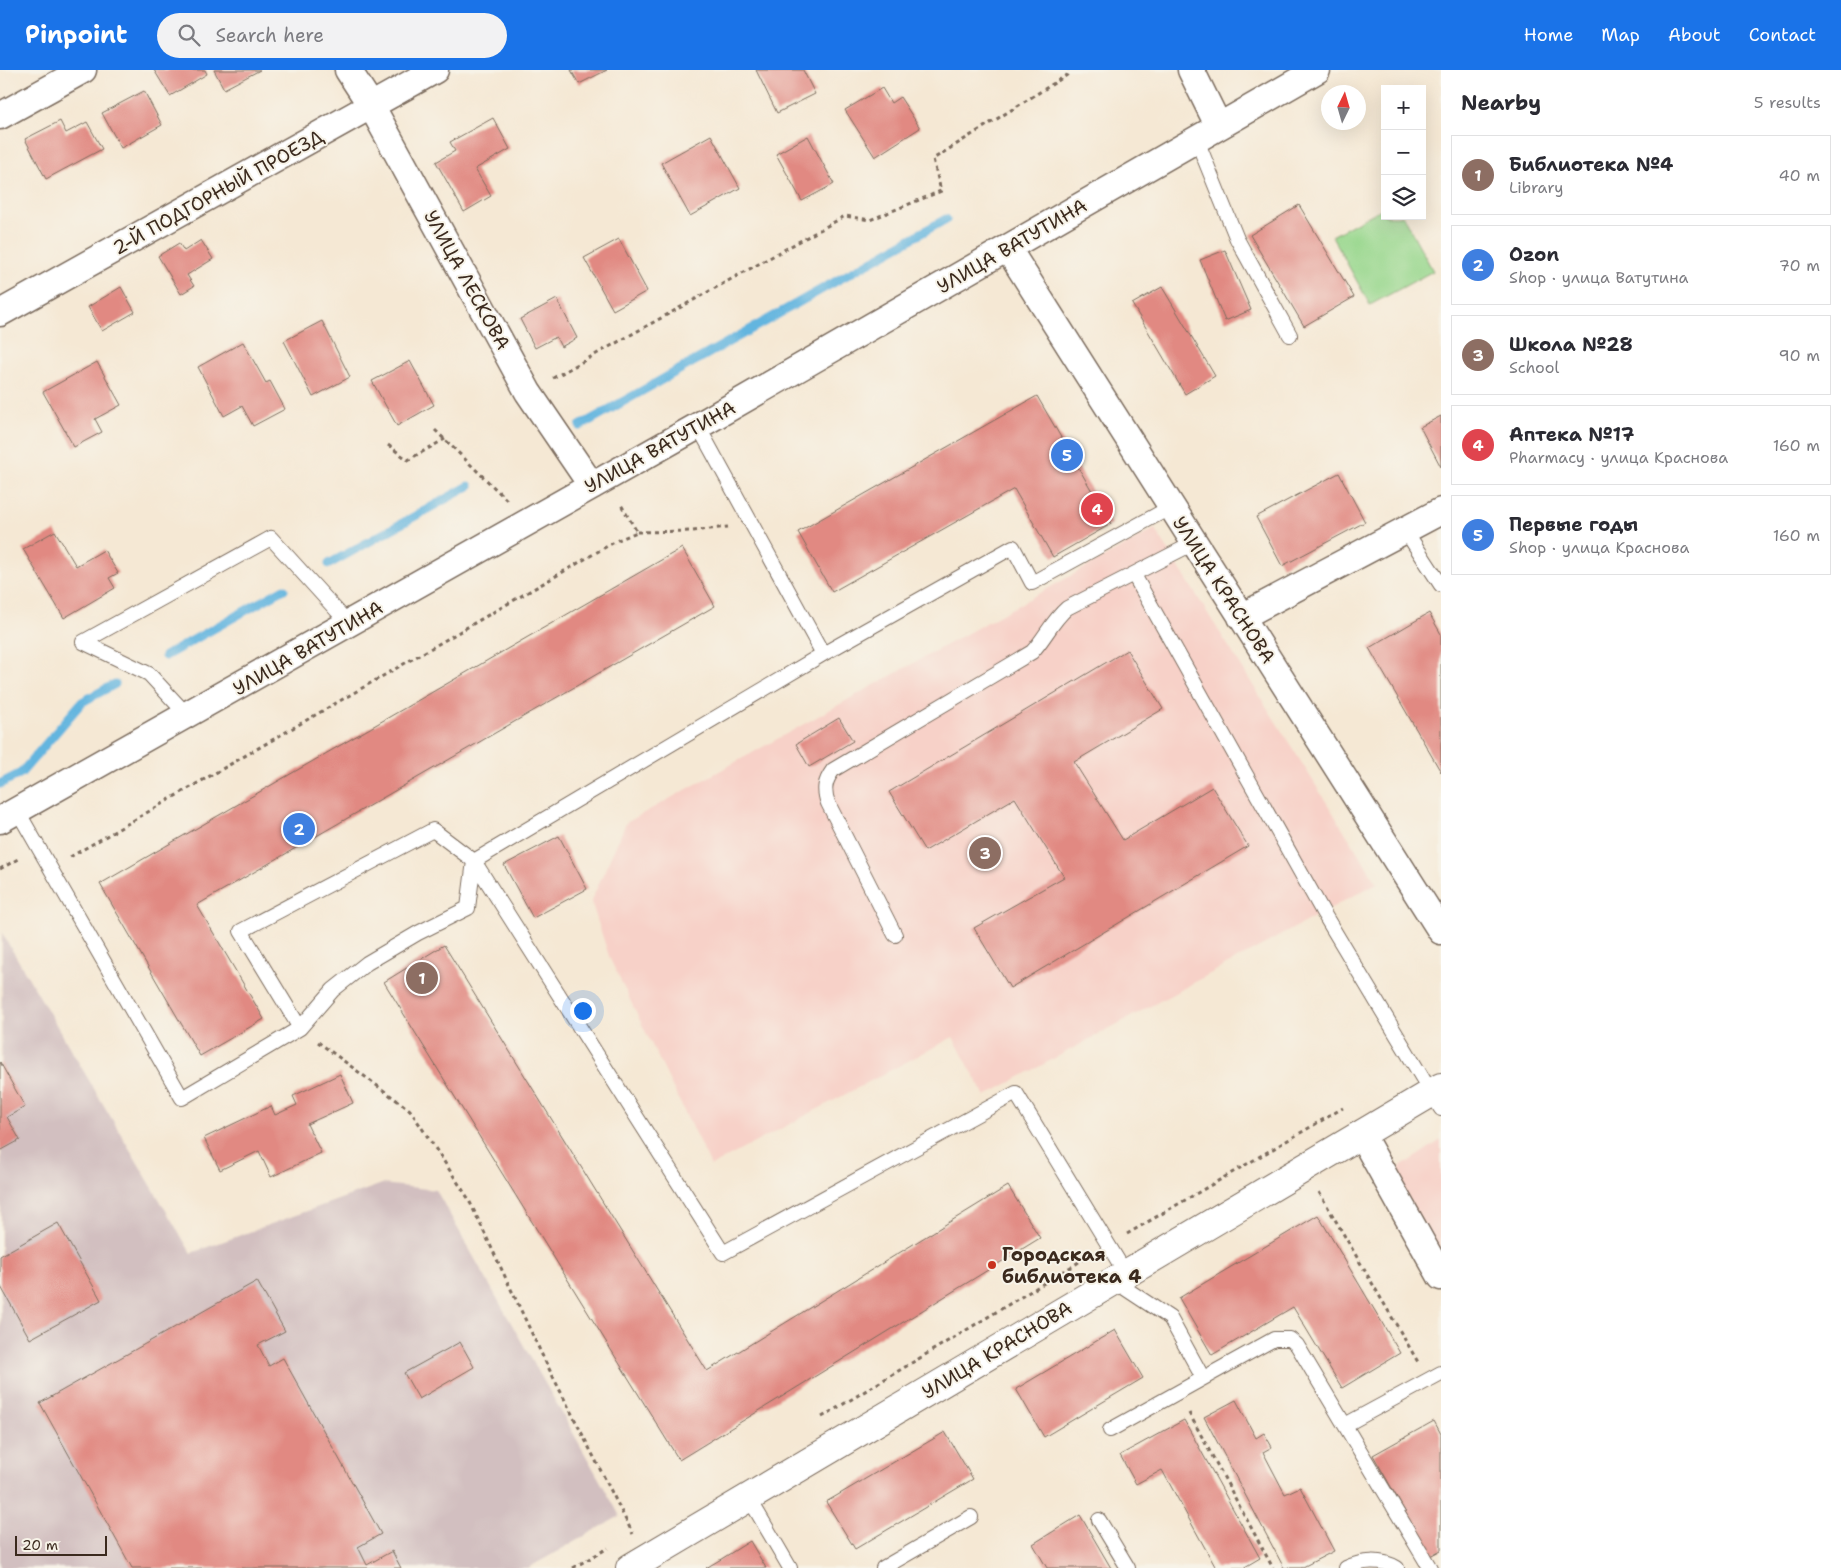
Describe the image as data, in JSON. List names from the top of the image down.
{
  "streets": {
    "street": [
      "2-Й ПОДГОРНЫЙ ПРОЕЗД",
      "УЛИЦА ВАТУТИНА",
      "УЛИЦА ЛЕСКОВА",
      "УЛИЦА КРАСНОВА"
    ]
  },
  "crossings": [
    ["2-Й ПОДГОРНЫЙ ПРОЕЗД", "УЛИЦА ЛЕСКОВА"],
    ["УЛИЦА ВАТУТИНА", "УЛИЦА ЛЕСКОВА"],
    ["УЛИЦА ВАТУТИНА", "УЛИЦА КРАСНОВА"]
  ],
  "places": ["Городская библиотека 4"],
  "scale_bar": "20 m",
  "north": "top",
  "page": {
    "header": "Pinpoint",
    "search": "Search here",
    "nav": [
      "Home",
      "Map",
      "About",
      "Contact"
    ],
    "heading": ["Nearby", "5 results"],
    "map_buttons": ["+", "−"],
    "list": [
      {
        "mark": "1",
        "name": "Библиотека №4",
        "note": "Library",
        "value": "40 m"
      },
      {
        "mark": "2",
        "name": "Ozon",
        "note": "Shop · улица Ватутина",
        "value": "70 m"
      },
      {
        "mark": "3",
        "name": "Школа №28",
        "note": "School",
        "value": "90 m"
      },
      {
        "mark": "4",
        "name": "Аптека №17",
        "note": "Pharmacy · улица Краснова",
        "value": "160 m"
      },
      {
        "mark": "5",
        "name": "Первые годы",
        "note": "Shop · улица Краснова",
        "value": "160 m"
      }
    ],
    "pins": [
      "5",
      "4",
      "2",
      "3",
      "1"
    ],
    "scale": "20 m"
  }
}
